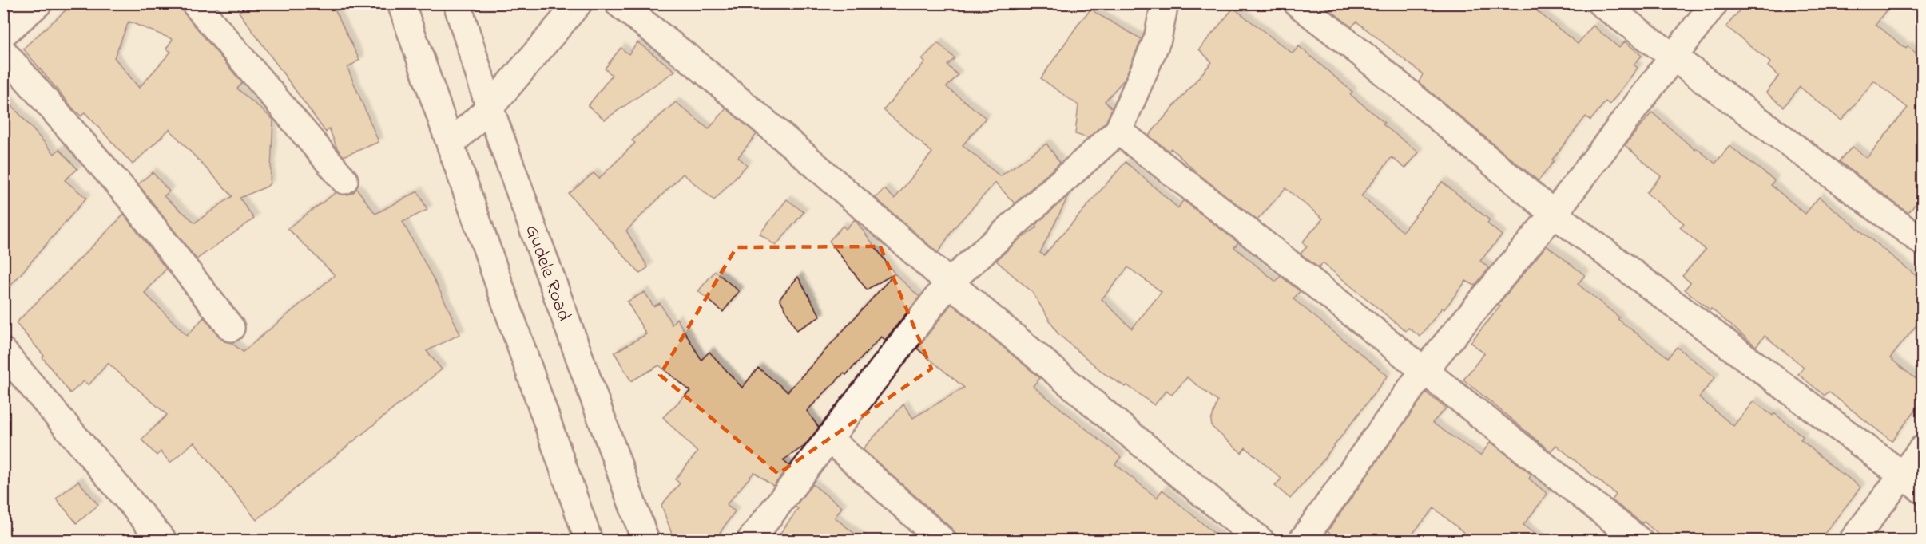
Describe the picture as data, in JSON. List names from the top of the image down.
{
  "streets": {
    "main road": ["Gudele Road"]
  }
}
